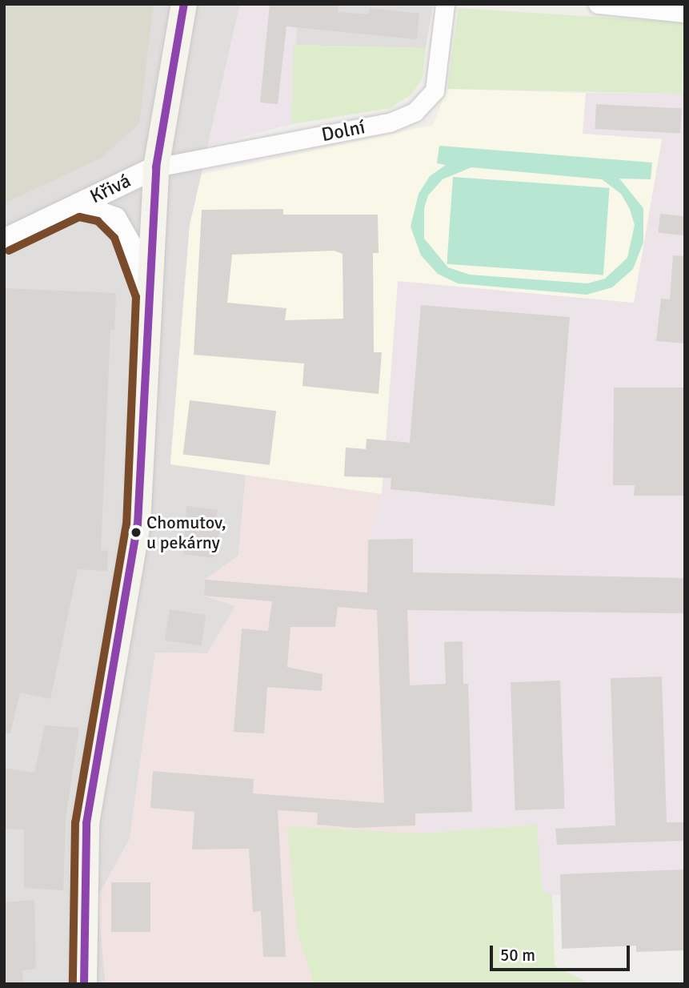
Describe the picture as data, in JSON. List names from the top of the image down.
{
  "streets": {
    "street": ["Dolní", "Křivá"]
  },
  "crossings": [
    ["Dolní", "Křivá"]
  ],
  "places": ["Chomutov, u pekárny"],
  "scale_bar": "50 m"
}
